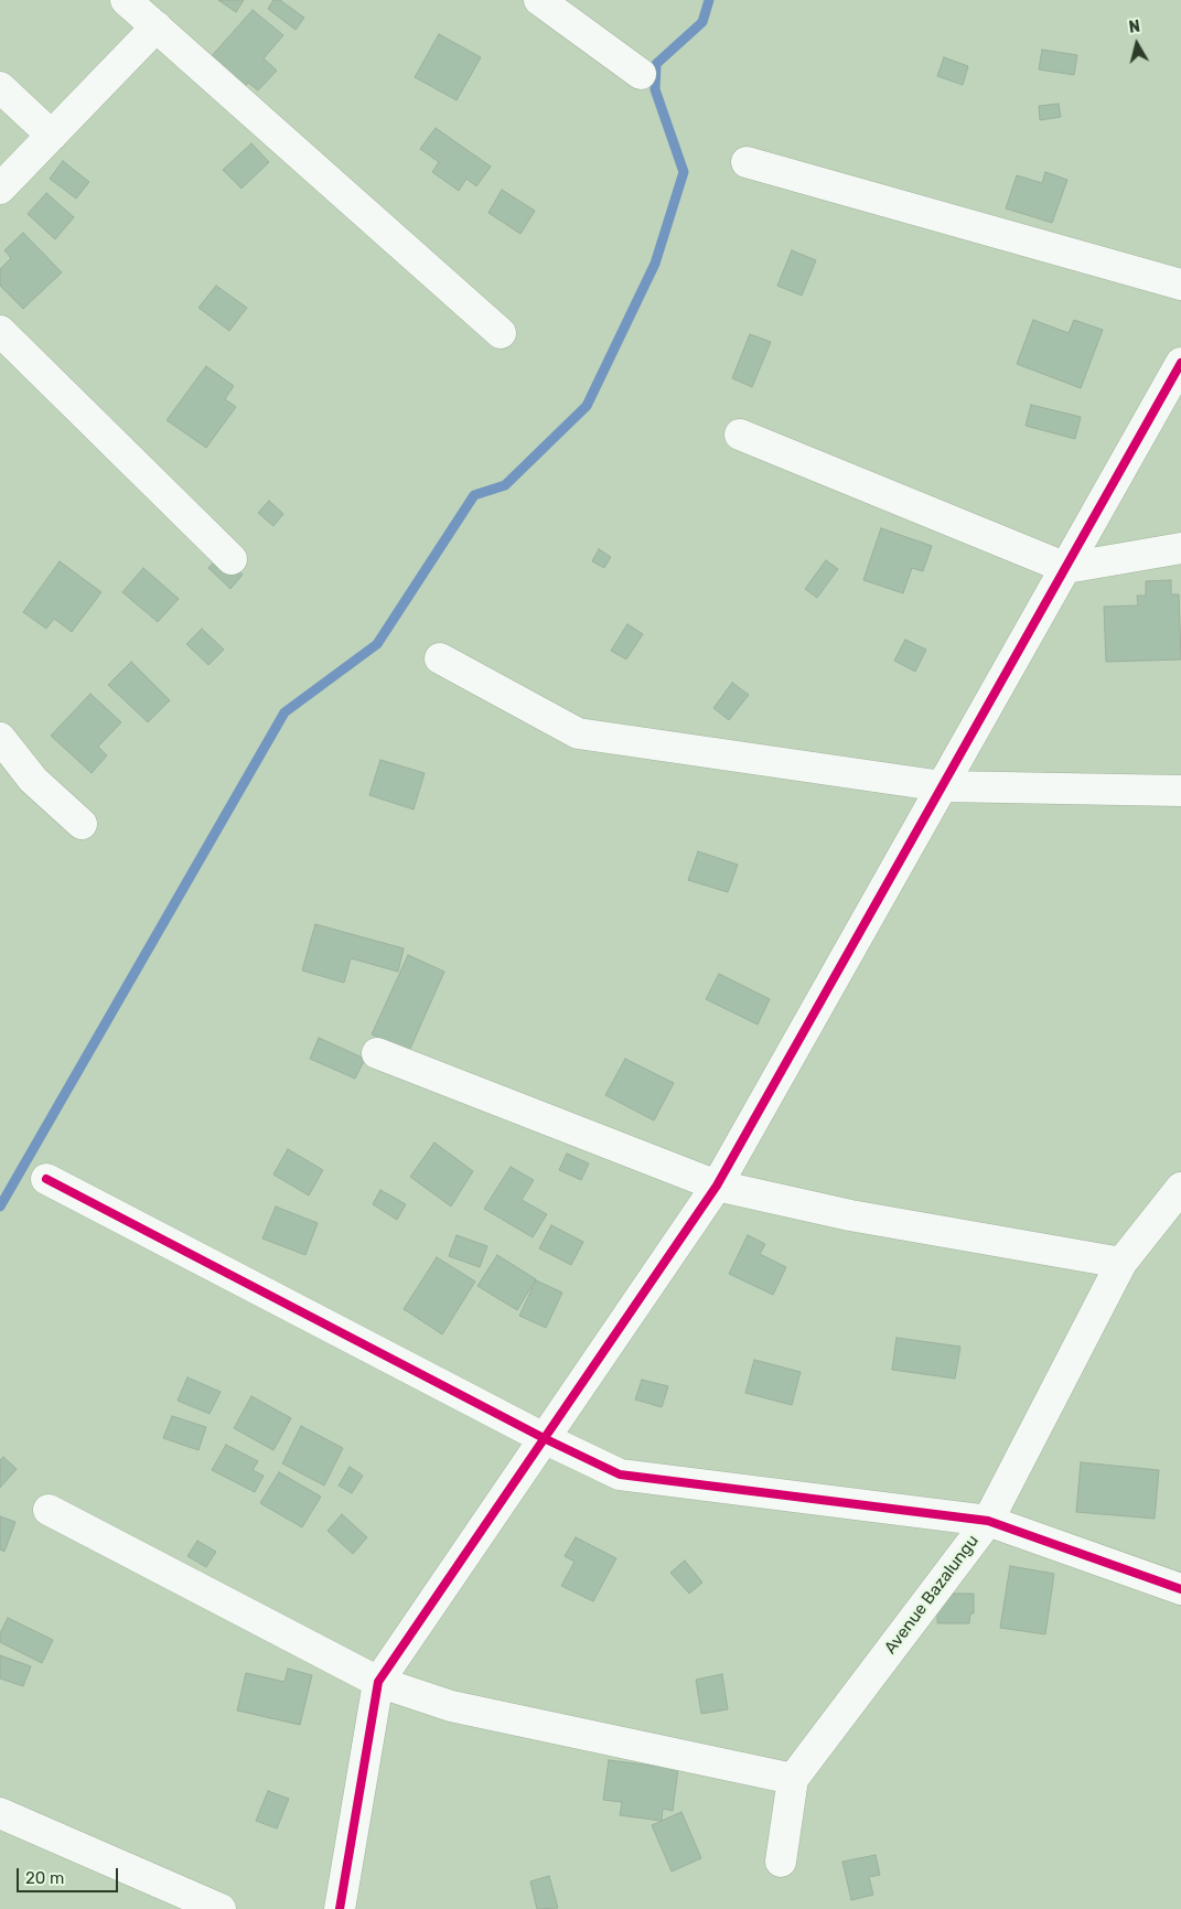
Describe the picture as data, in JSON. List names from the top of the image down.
{
  "streets": {
    "street": ["Avenue Bazalungu"]
  },
  "scale_bar": "20 m",
  "north": "top"
}
